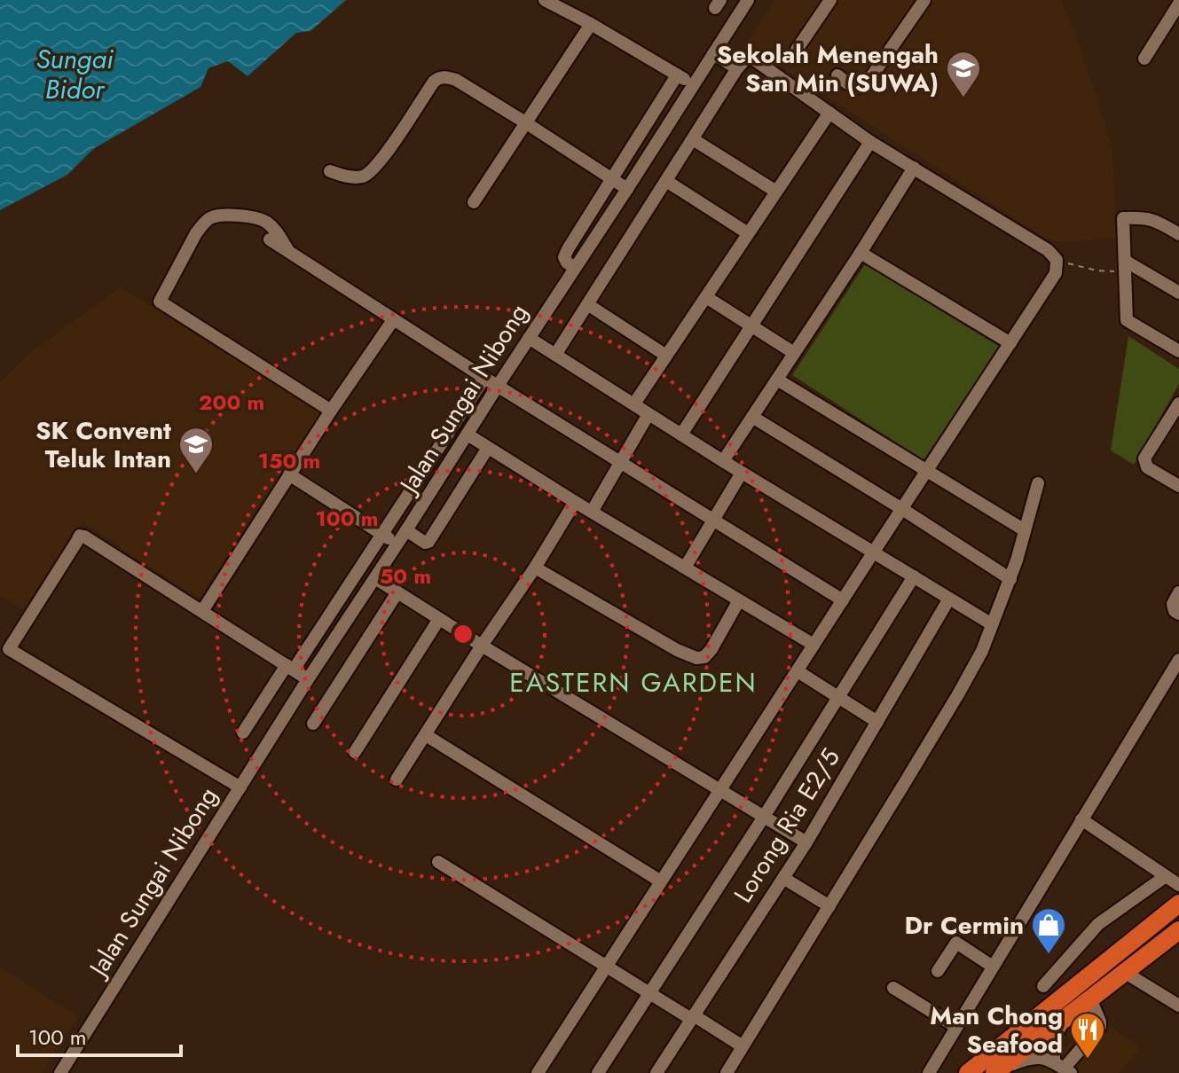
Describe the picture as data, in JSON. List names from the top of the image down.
{
  "streets": {
    "street": ["Jalan Sungai Nibong", "Lorong Ria E2/5"]
  },
  "districts": ["EASTERN GARDEN"],
  "water": ["Sungai Bidor"],
  "places": {
    "school or university": ["Sekolah Menengah San Min (SUWA)", "SK Convent Teluk Intan"],
    "shop": ["Dr Cermin"],
    "restaurant": ["Man Chong Seafood"]
  },
  "scale_bar": "100 m",
  "rings": [
    "200 m",
    "150 m",
    "100 m",
    "50 m"
  ]
}
